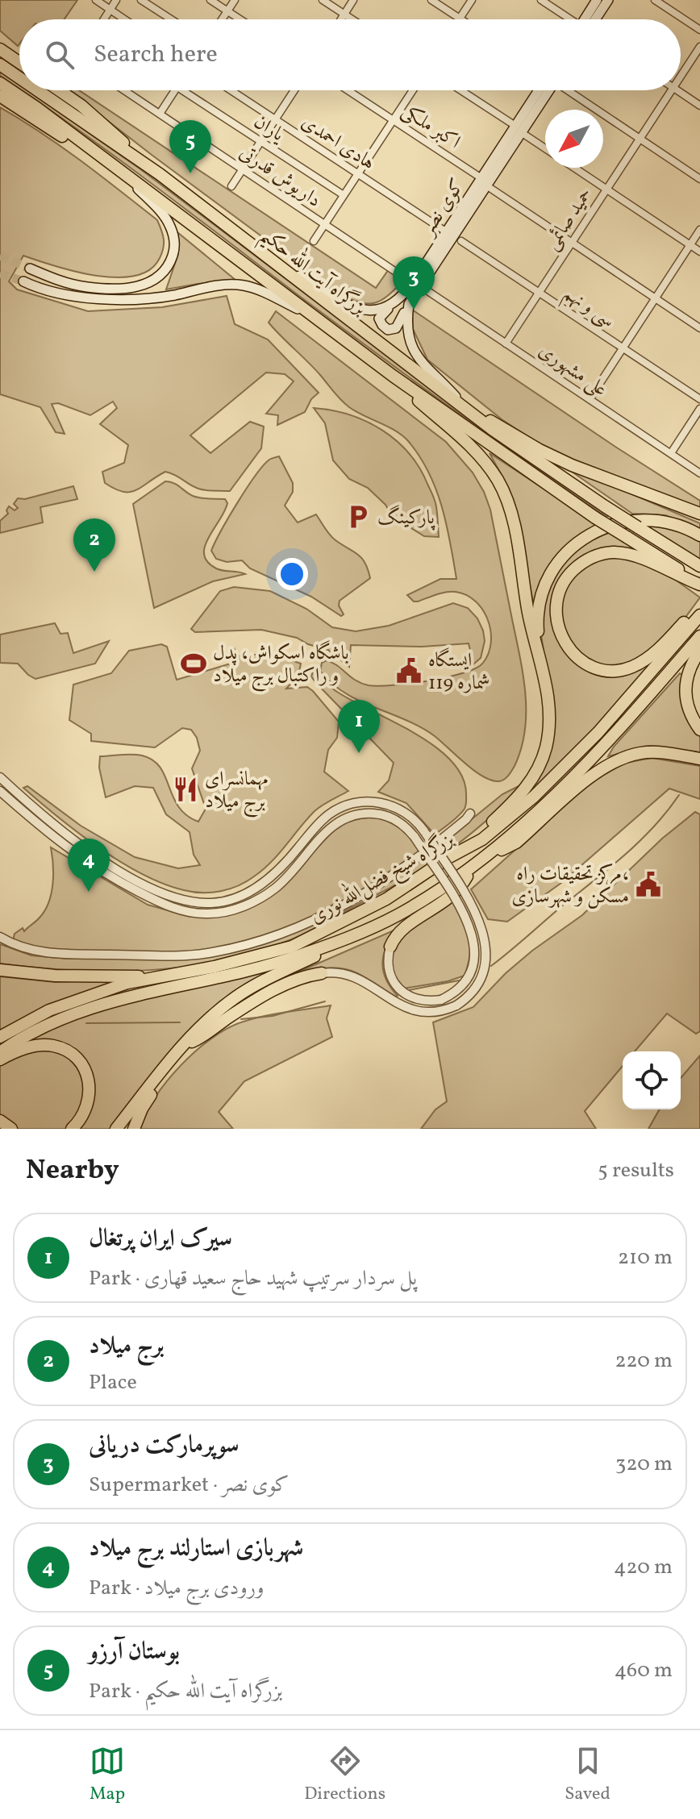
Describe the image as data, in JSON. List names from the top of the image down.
{
  "streets": {
    "highway": ["بزرگراه آیت الله حکیم", "بزرگراه شیخ فضل‌الله نوری"],
    "main road": ["کوی نصر"],
    "street": [
      "اکبر ملکی",
      "یاران",
      "هادی احمدی",
      "داریوش قدرتی",
      "حمید صائمی",
      "سی و نهم",
      "علی مشهوری"
    ]
  },
  "crossings": [
    ["اکبر ملکی", "کوی نصر"],
    ["اکبر ملکی", "حمید صائمی"],
    ["هادی احمدی", "کوی نصر"],
    ["حمید صائمی", "سی و نهم"],
    ["حمید صائمی", "علی مشهوری"]
  ],
  "places": {
    "parking": ["پارکینگ"],
    "sports": ["باشگاه اسکواش، پدل و راکتبال برج میلاد"],
    "public building": ["ایستگاه شماره 119", "مرکز تحقیقات راه، مسکن و شهرسازی"],
    "restaurant": ["مهمانسرای برج میلاد"]
  },
  "north": "bottom left",
  "page": {
    "search": "Search here",
    "pins": [
      "5",
      "3",
      "2",
      "1",
      "4"
    ],
    "heading": ["Nearby", "5 results"],
    "list": [
      {
        "mark": "1",
        "name": "سیرک ایران پرتغال",
        "note": "Park · پل سردار سرتیپ شهید حاج سعید قهاری",
        "value": "210 m"
      },
      {
        "mark": "2",
        "name": "برج میلاد",
        "note": "Place",
        "value": "220 m"
      },
      {
        "mark": "3",
        "name": "سوپرمارکت دریانی",
        "note": "Supermarket · کوی نصر",
        "value": "320 m"
      },
      {
        "mark": "4",
        "name": "شهربازی استارلند برج میلاد",
        "note": "Park · ورودی برج میلاد",
        "value": "420 m"
      },
      {
        "mark": "5",
        "name": "بوستان آرزو",
        "note": "Park · بزرگراه آیت الله حکیم",
        "value": "460 m"
      }
    ],
    "nav": ["Map", "Directions", "Saved"]
  }
}
